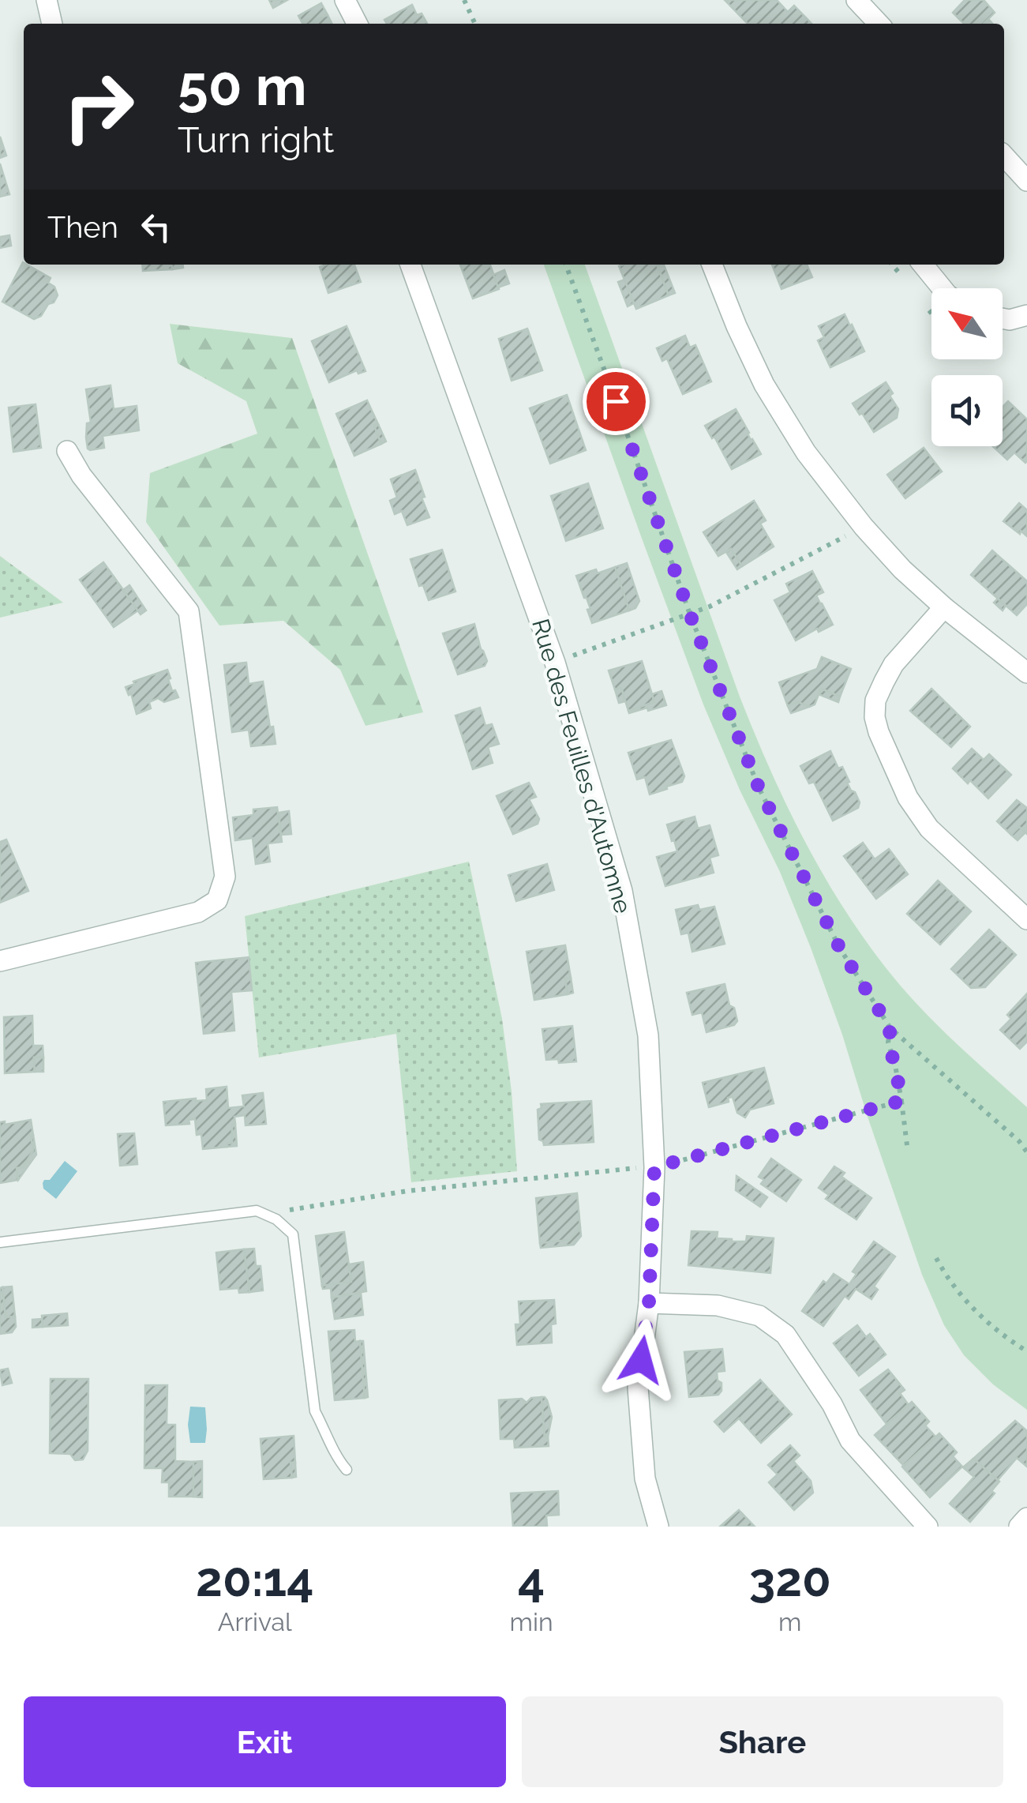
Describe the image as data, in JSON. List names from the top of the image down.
{
  "streets": {
    "street": ["Rue des Feuilles d'Automne"]
  },
  "north": "top left",
  "page": {
    "turn": ["50 m", "Turn right"],
    "then": "Then",
    "eta": [
      "20:14",
      "Arrival",
      "4",
      "min",
      "320",
      "m"
    ],
    "buttons": ["Exit", "Share"]
  }
}
